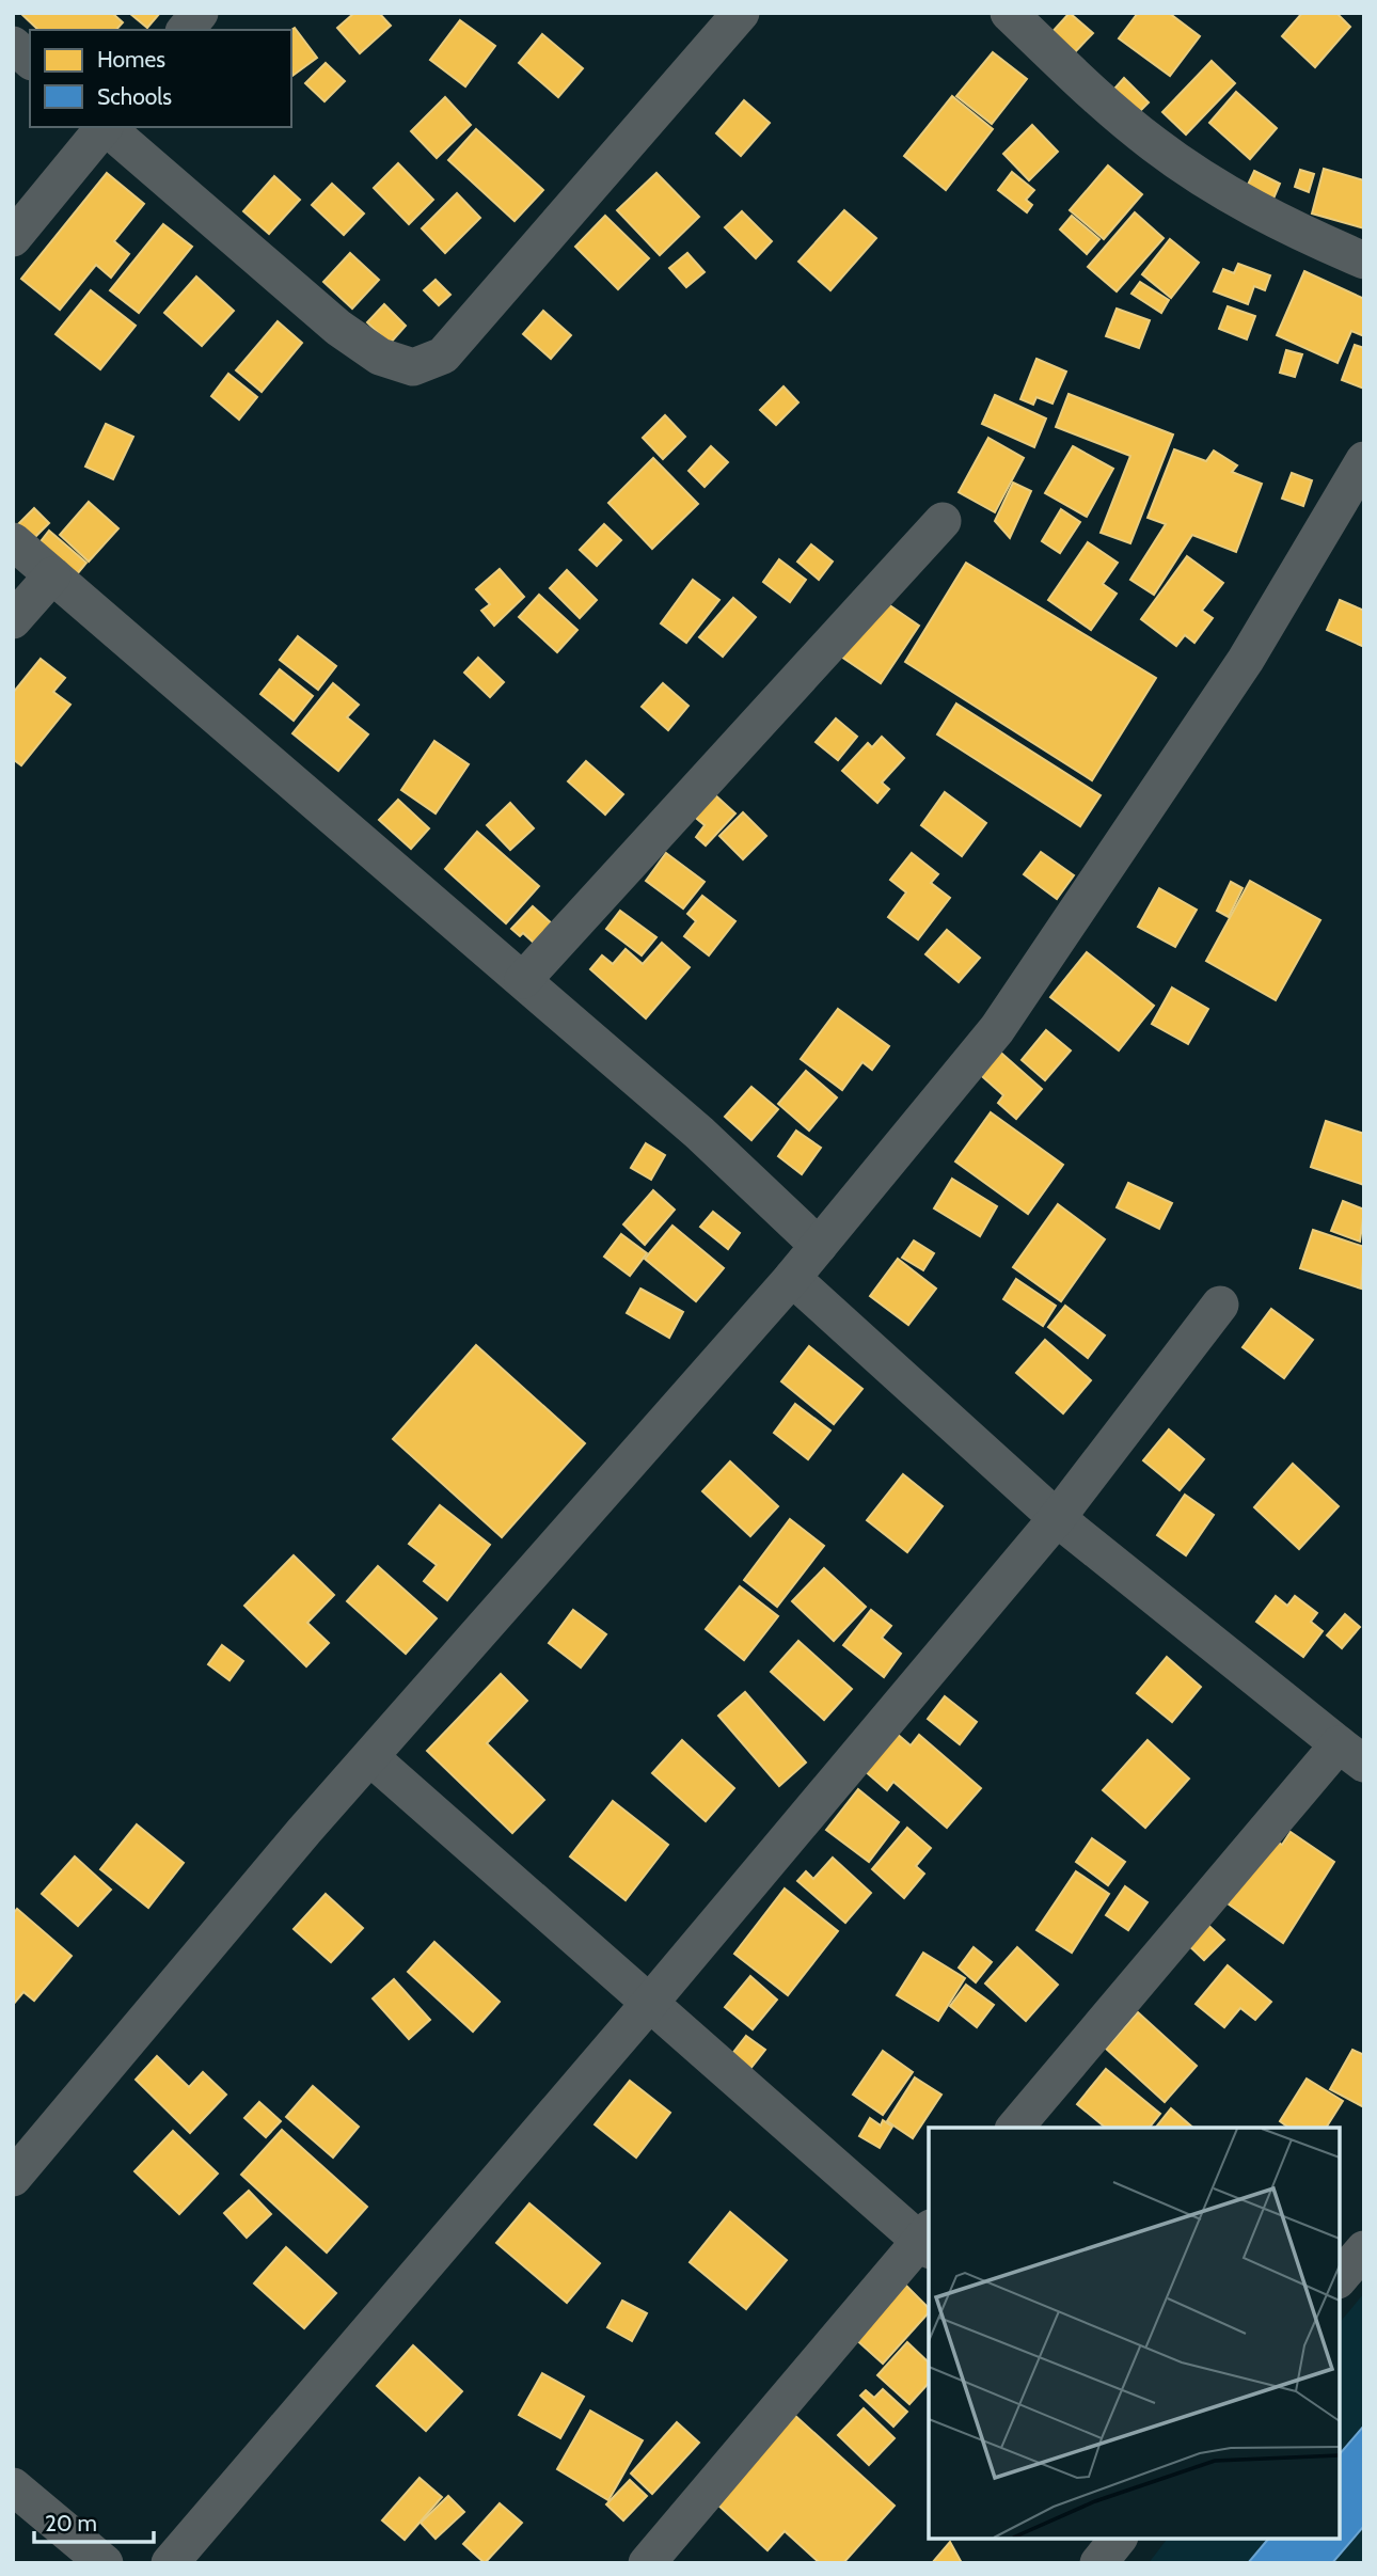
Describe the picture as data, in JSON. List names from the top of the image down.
{
  "legend": ["Homes", "Schools"],
  "scale_bar": "20 m"
}
